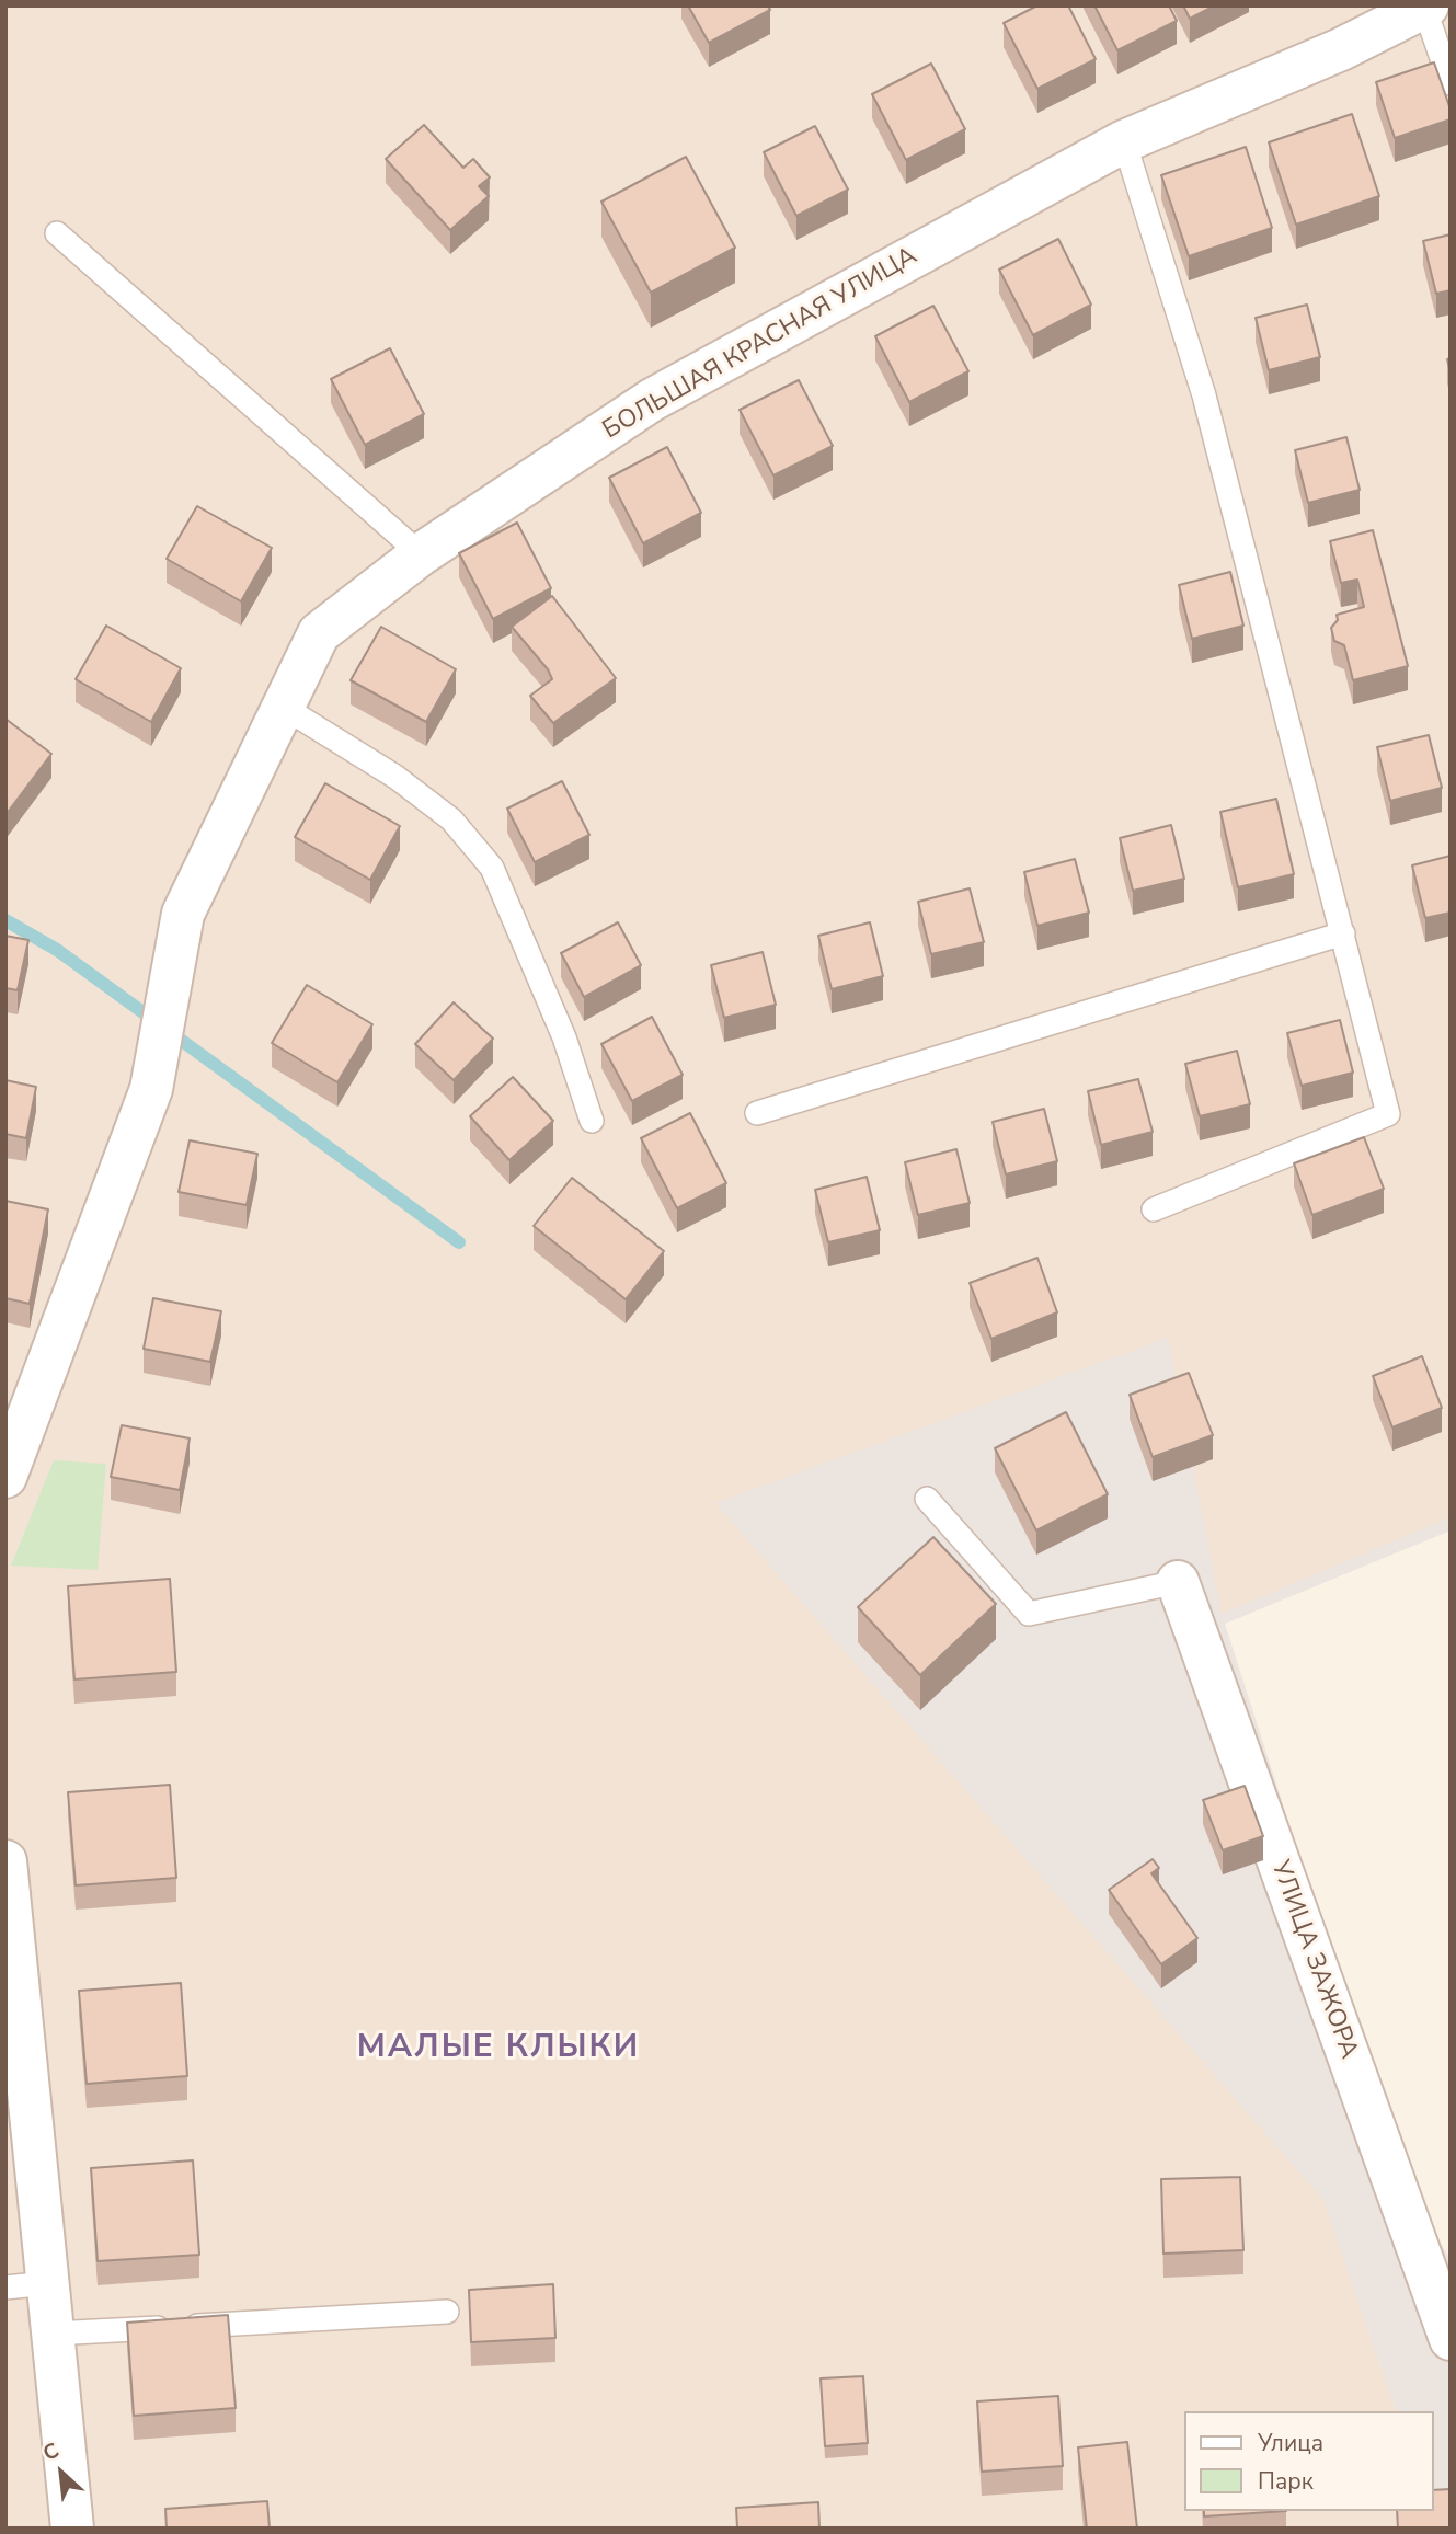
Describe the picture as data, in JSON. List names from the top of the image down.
{
  "streets": {
    "street": ["БОЛЬШАЯ КРАСНАЯ УЛИЦА", "УЛИЦА ЗАЖОРА"]
  },
  "districts": ["МАЛЫЕ КЛЫКИ"],
  "legend": ["Улица", "Парк"],
  "north": "top left"
}
